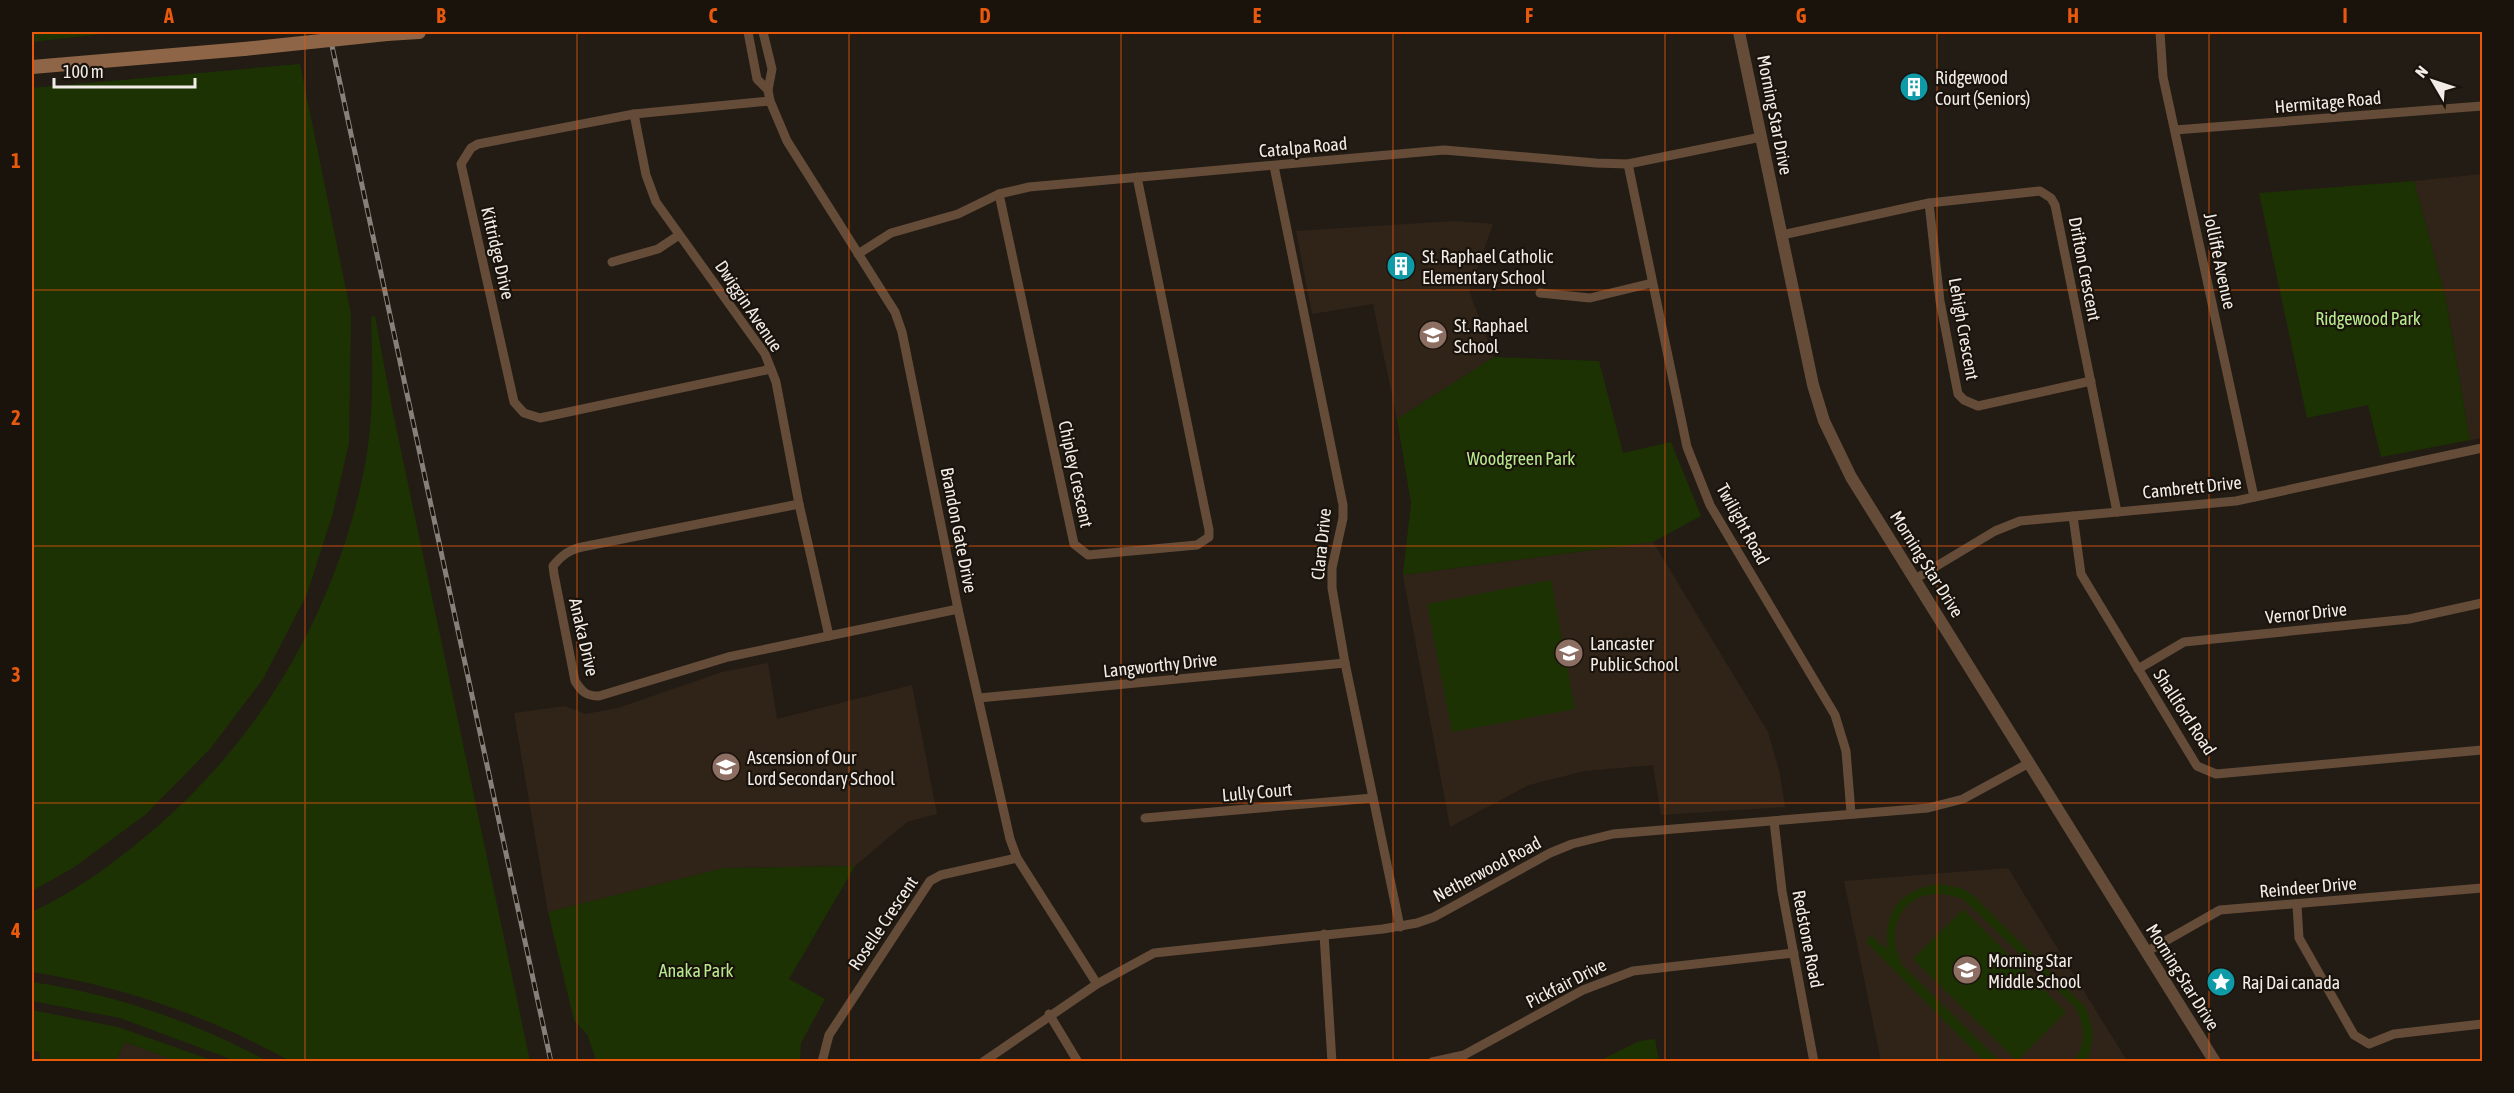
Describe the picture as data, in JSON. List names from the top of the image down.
{
  "streets": {
    "street": [
      "Hermitage Road",
      "Morning Star Drive",
      "Catalpa Road",
      "Kittridge Drive",
      "Jolliffe Avenue",
      "Drifton Crescent",
      "Dwiggin Avenue",
      "Lehigh Crescent",
      "Chipley Crescent",
      "Cambrett Drive",
      "Twilight Road",
      "Brandon Gate Drive",
      "Clara Drive",
      "Vernor Drive",
      "Anaka Drive",
      "Langworthy Drive",
      "Shallford Road",
      "Lully Court",
      "Netherwood Road",
      "Reindeer Drive",
      "Roselle Crescent",
      "Redstone Road",
      "Pickfair Drive"
    ]
  },
  "crossings": [
    ["Hermitage Road", "Jolliffe Avenue"],
    ["Morning Star Drive", "Catalpa Road"],
    ["Morning Star Drive", "Drifton Crescent"],
    ["Morning Star Drive", "Cambrett Drive"],
    ["Morning Star Drive", "Netherwood Road"],
    ["Morning Star Drive", "Reindeer Drive"],
    ["Catalpa Road", "Chipley Crescent"],
    ["Catalpa Road", "Twilight Road"],
    ["Catalpa Road", "Brandon Gate Drive"],
    ["Catalpa Road", "Clara Drive"],
    ["Kittridge Drive", "Dwiggin Avenue"],
    ["Kittridge Drive", "Brandon Gate Drive"],
    ["Jolliffe Avenue", "Cambrett Drive"],
    ["Drifton Crescent", "Lehigh Crescent"],
    ["Drifton Crescent", "Cambrett Drive"],
    ["Dwiggin Avenue", "Anaka Drive"],
    ["Cambrett Drive", "Shallford Road"],
    ["Twilight Road", "Netherwood Road"],
    ["Brandon Gate Drive", "Anaka Drive"],
    ["Brandon Gate Drive", "Langworthy Drive"],
    ["Brandon Gate Drive", "Netherwood Road"],
    ["Brandon Gate Drive", "Roselle Crescent"],
    ["Clara Drive", "Langworthy Drive"],
    ["Clara Drive", "Lully Court"],
    ["Clara Drive", "Netherwood Road"],
    ["Vernor Drive", "Shallford Road"],
    ["Netherwood Road", "Redstone Road"],
    ["Redstone Road", "Pickfair Drive"]
  ],
  "parks": ["Ridgewood Park", "Woodgreen Park", "Anaka Park"],
  "places": {
    "building": ["Ridgewood Court (Seniors)", "St. Raphael Catholic Elementary School"],
    "school or university": [
      "St. Raphael School",
      "Lancaster Public School",
      "Ascension of Our Lord Secondary School",
      "Morning Star Middle School"
    ],
    "place": ["Raj Dai canada"]
  },
  "scale_bar": "100 m",
  "north": "top left",
  "grid": {
    "columns": [
      "A",
      "B",
      "C",
      "D",
      "E",
      "F",
      "G",
      "H",
      "I"
    ],
    "rows": [
      "1",
      "2",
      "3",
      "4"
    ]
  }
}
